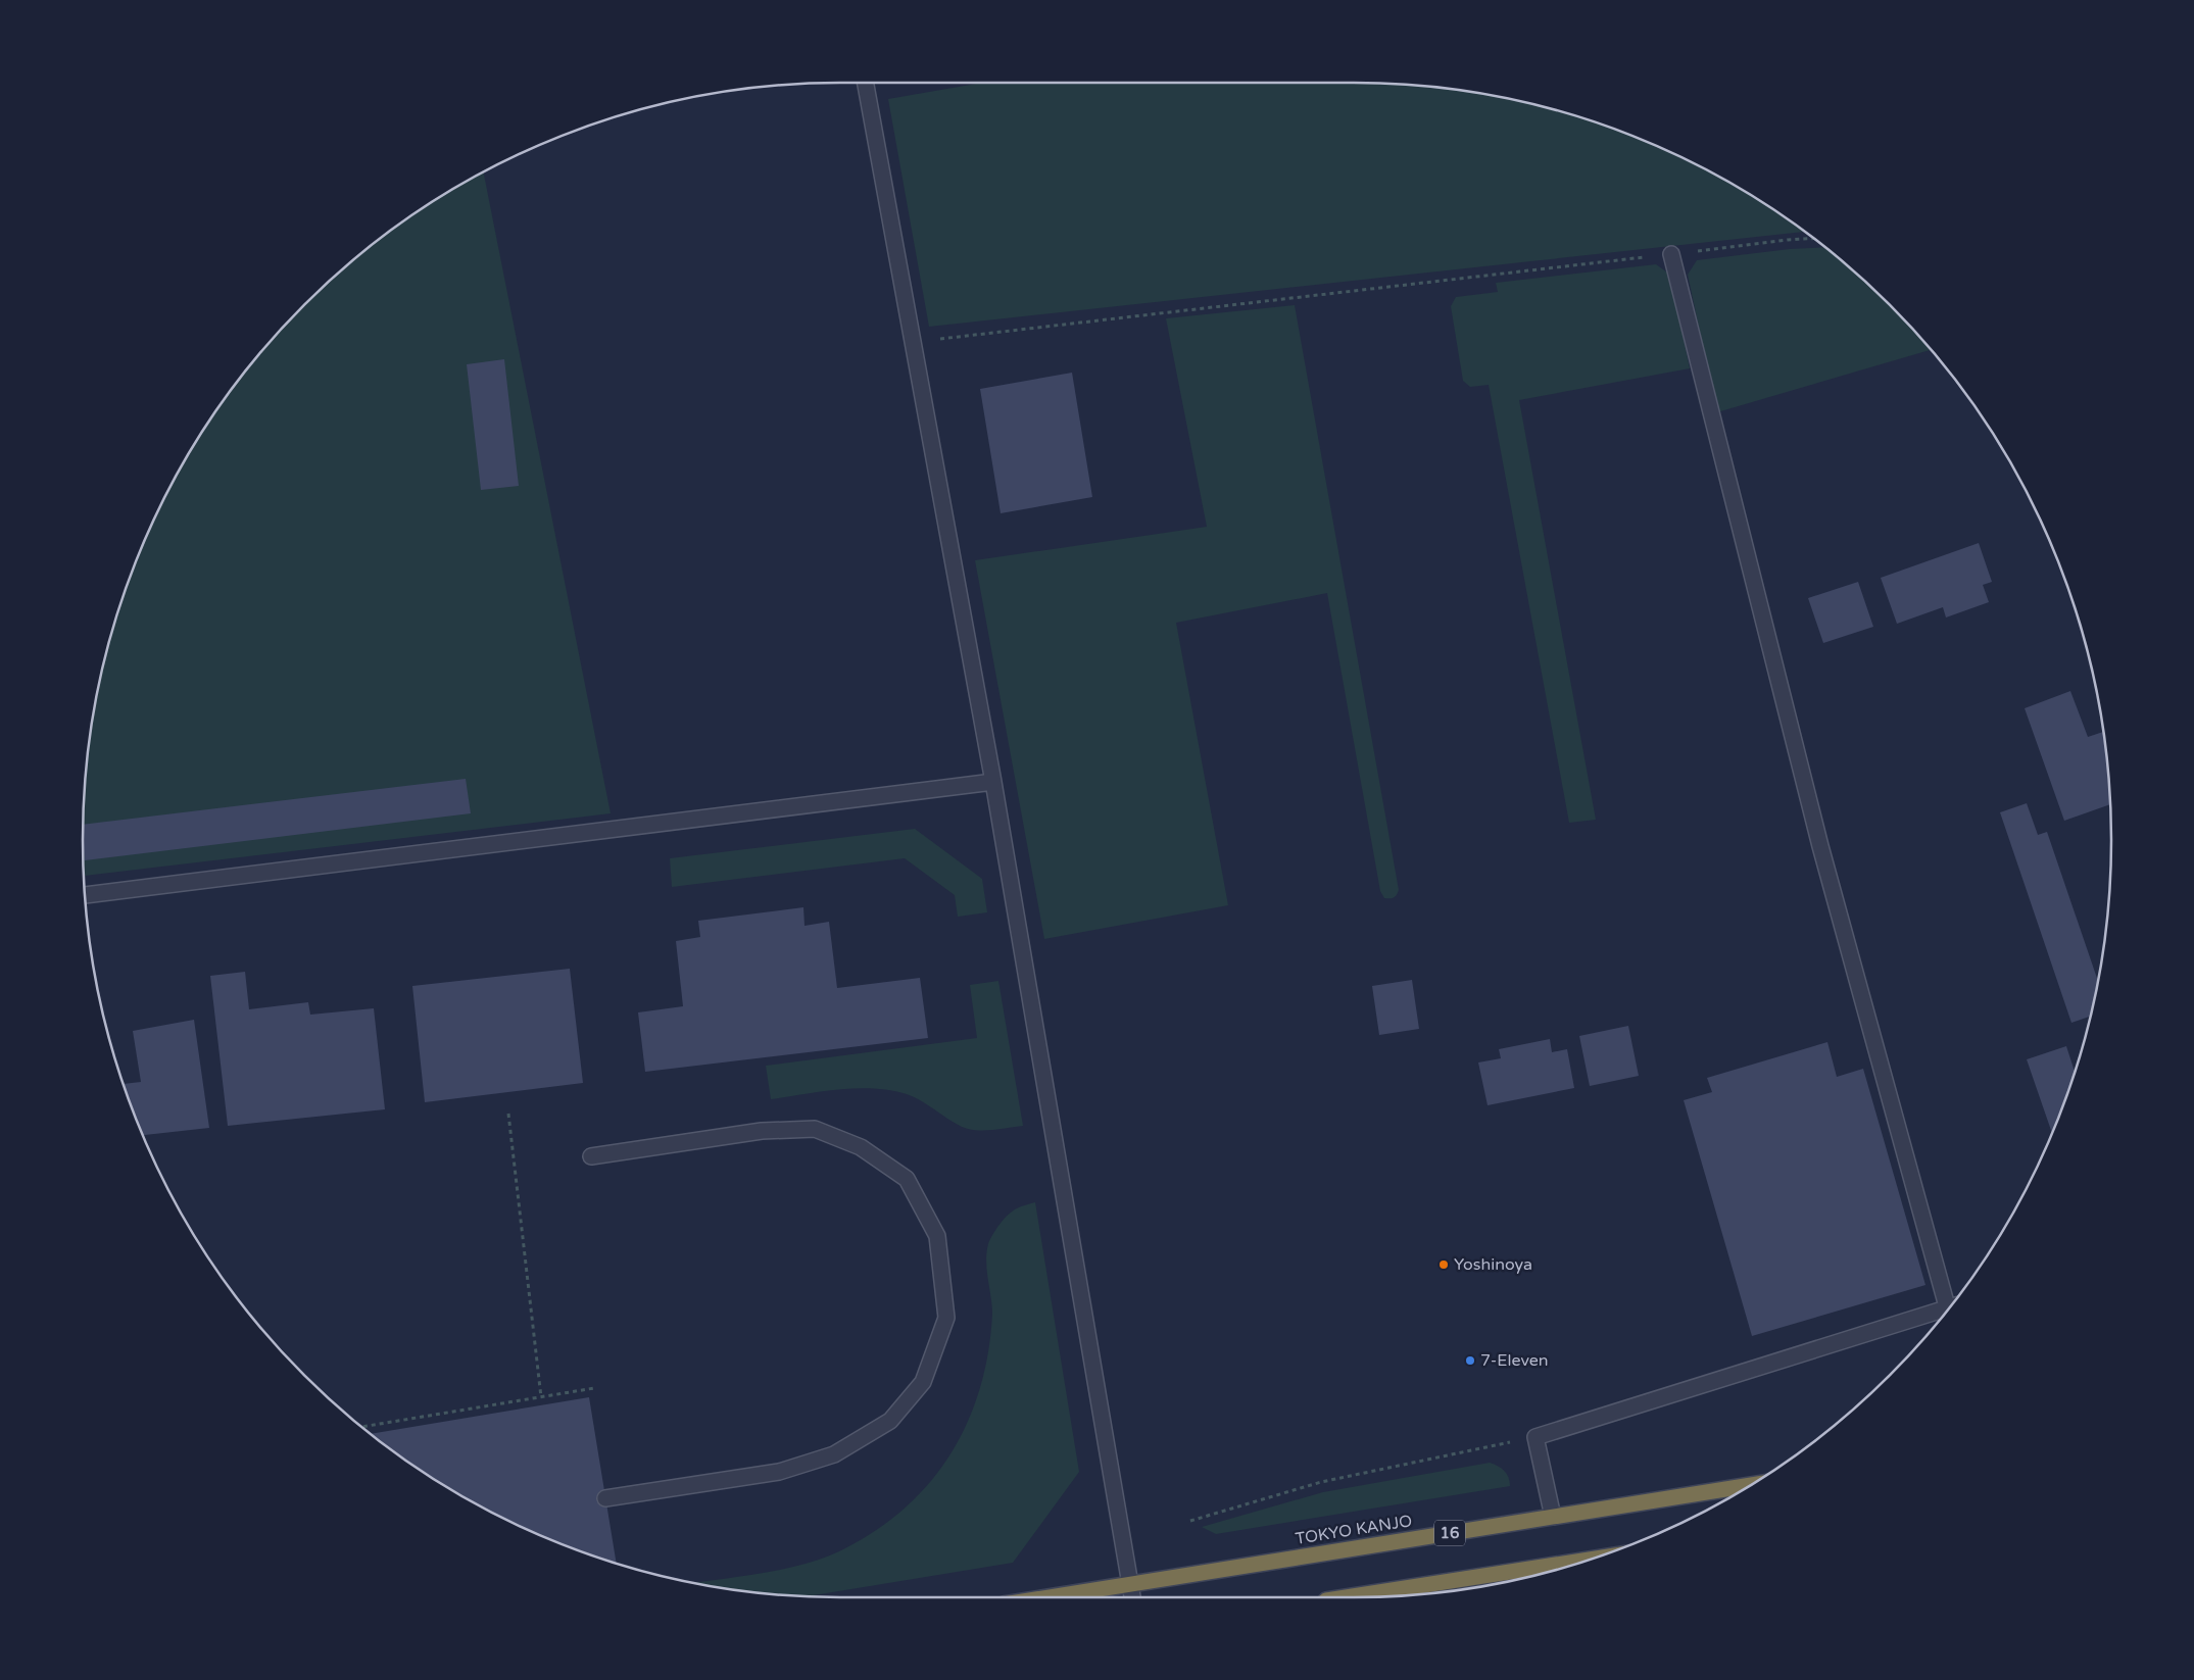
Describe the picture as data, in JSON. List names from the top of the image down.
{
  "streets": {
    "highway": ["TOKYO KANJO", "16"]
  },
  "places": ["Yoshinoya", "7-Eleven"]
}
